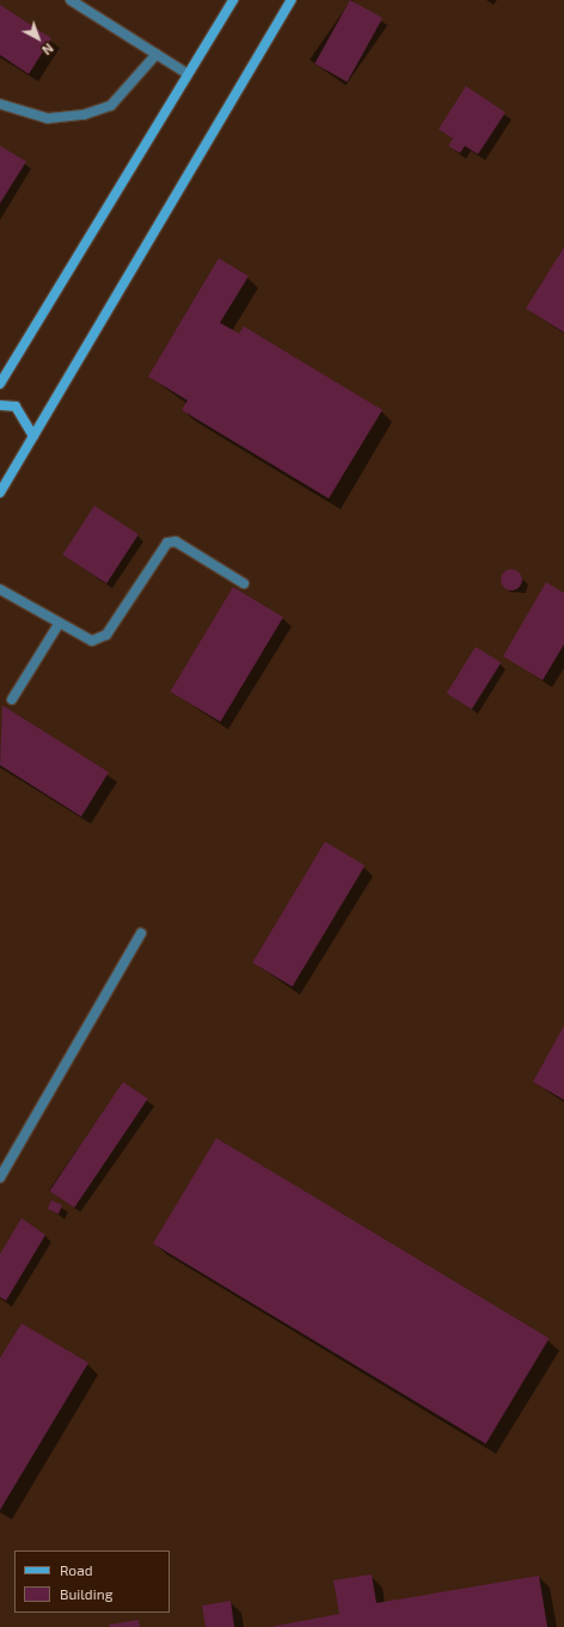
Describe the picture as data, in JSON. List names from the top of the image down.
{
  "legend": ["Road", "Building"],
  "north": "bottom right"
}
